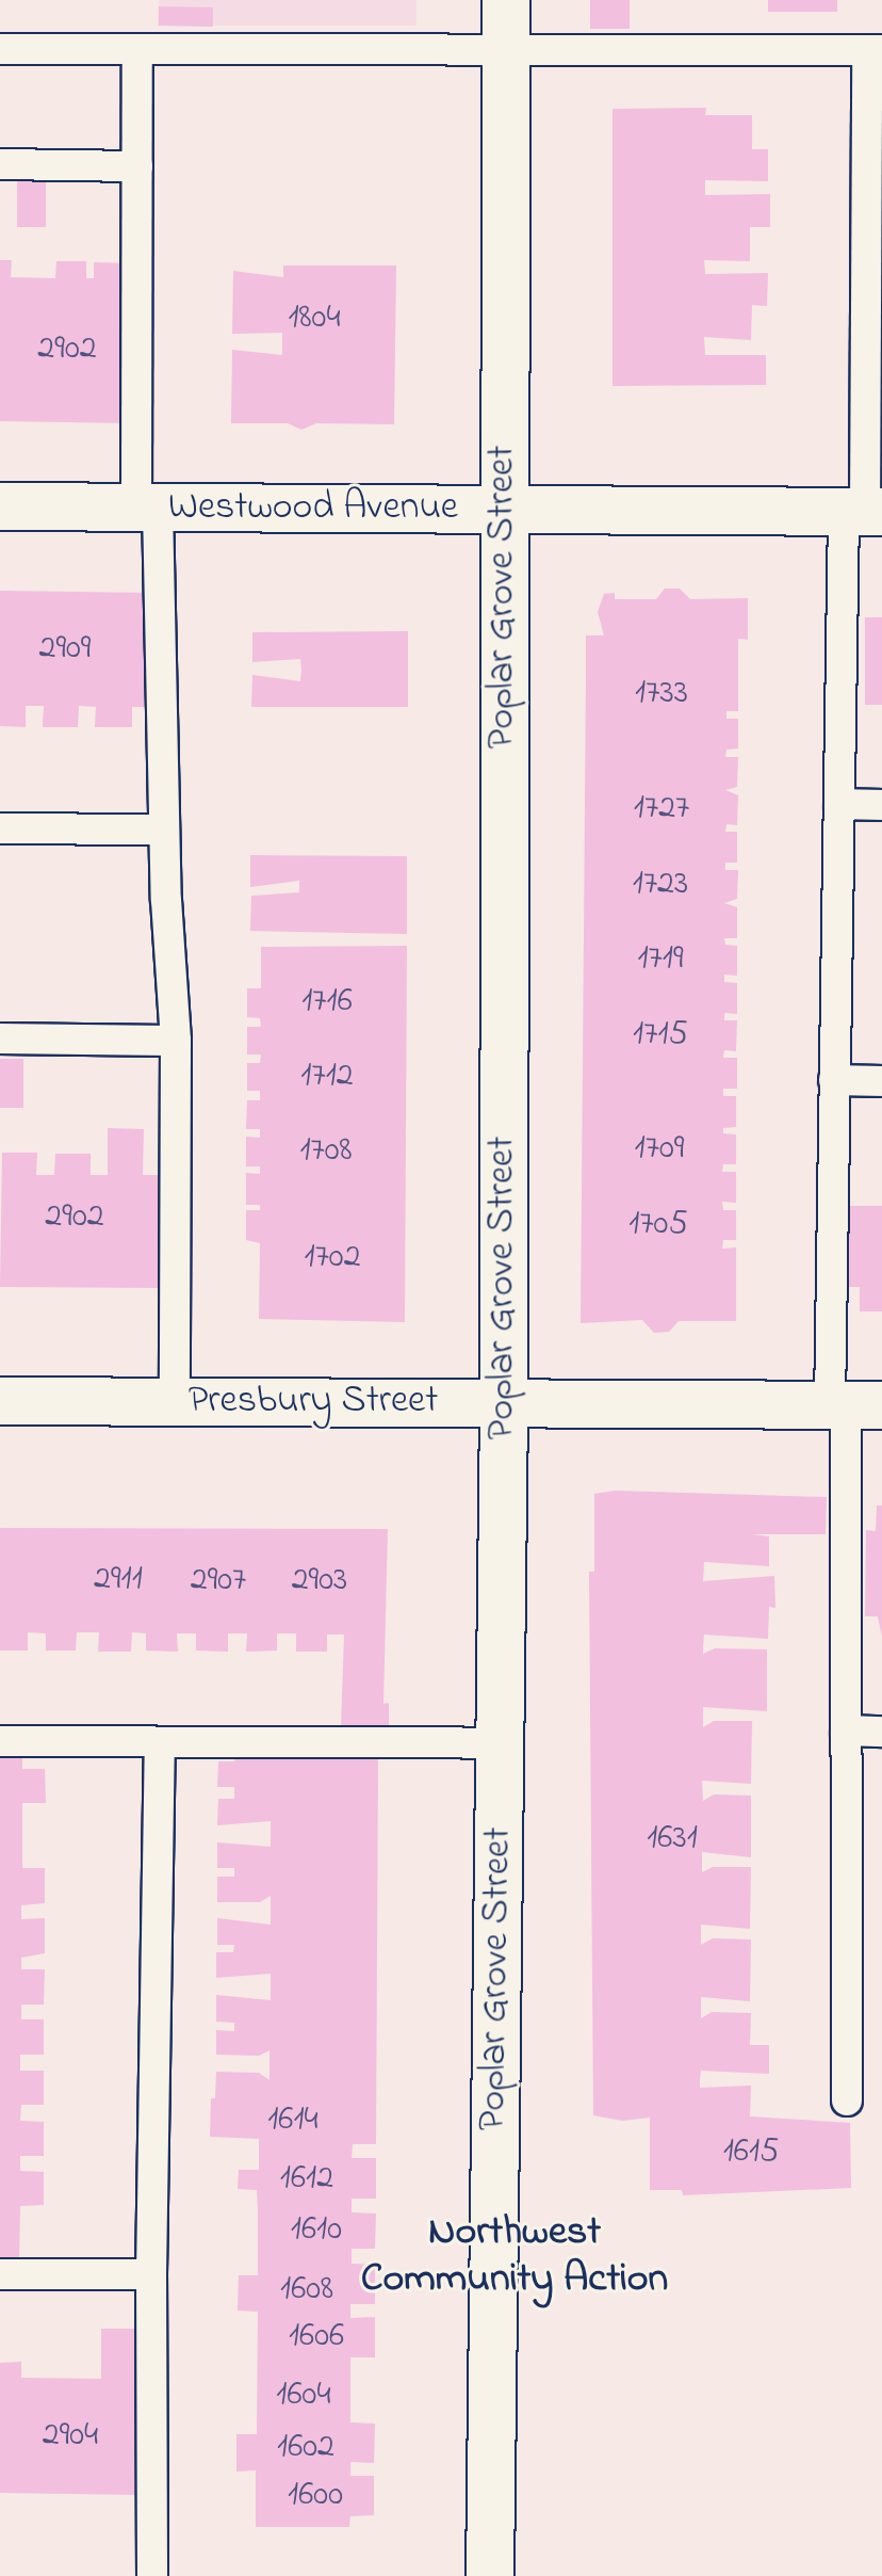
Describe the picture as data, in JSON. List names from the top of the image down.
{
  "streets": {
    "street": ["Westwood Avenue", "Poplar Grove Street", "Presbury Street"]
  },
  "crossings": [
    ["Westwood Avenue", "Poplar Grove Street"],
    ["Poplar Grove Street", "Presbury Street"]
  ],
  "districts": ["Northwest Community Action"],
  "house_numbers": [
    "1804",
    "2902",
    "2909",
    "1733",
    "1727",
    "1723",
    "1719",
    "1716",
    "1715",
    "1712",
    "1709",
    "1708",
    "2902",
    "1705",
    "1702",
    "2911",
    "2907",
    "2903",
    "1631",
    "1614",
    "1615",
    "1612",
    "1610",
    "1608",
    "1606",
    "1604",
    "2904",
    "1602",
    "1600"
  ]
}
